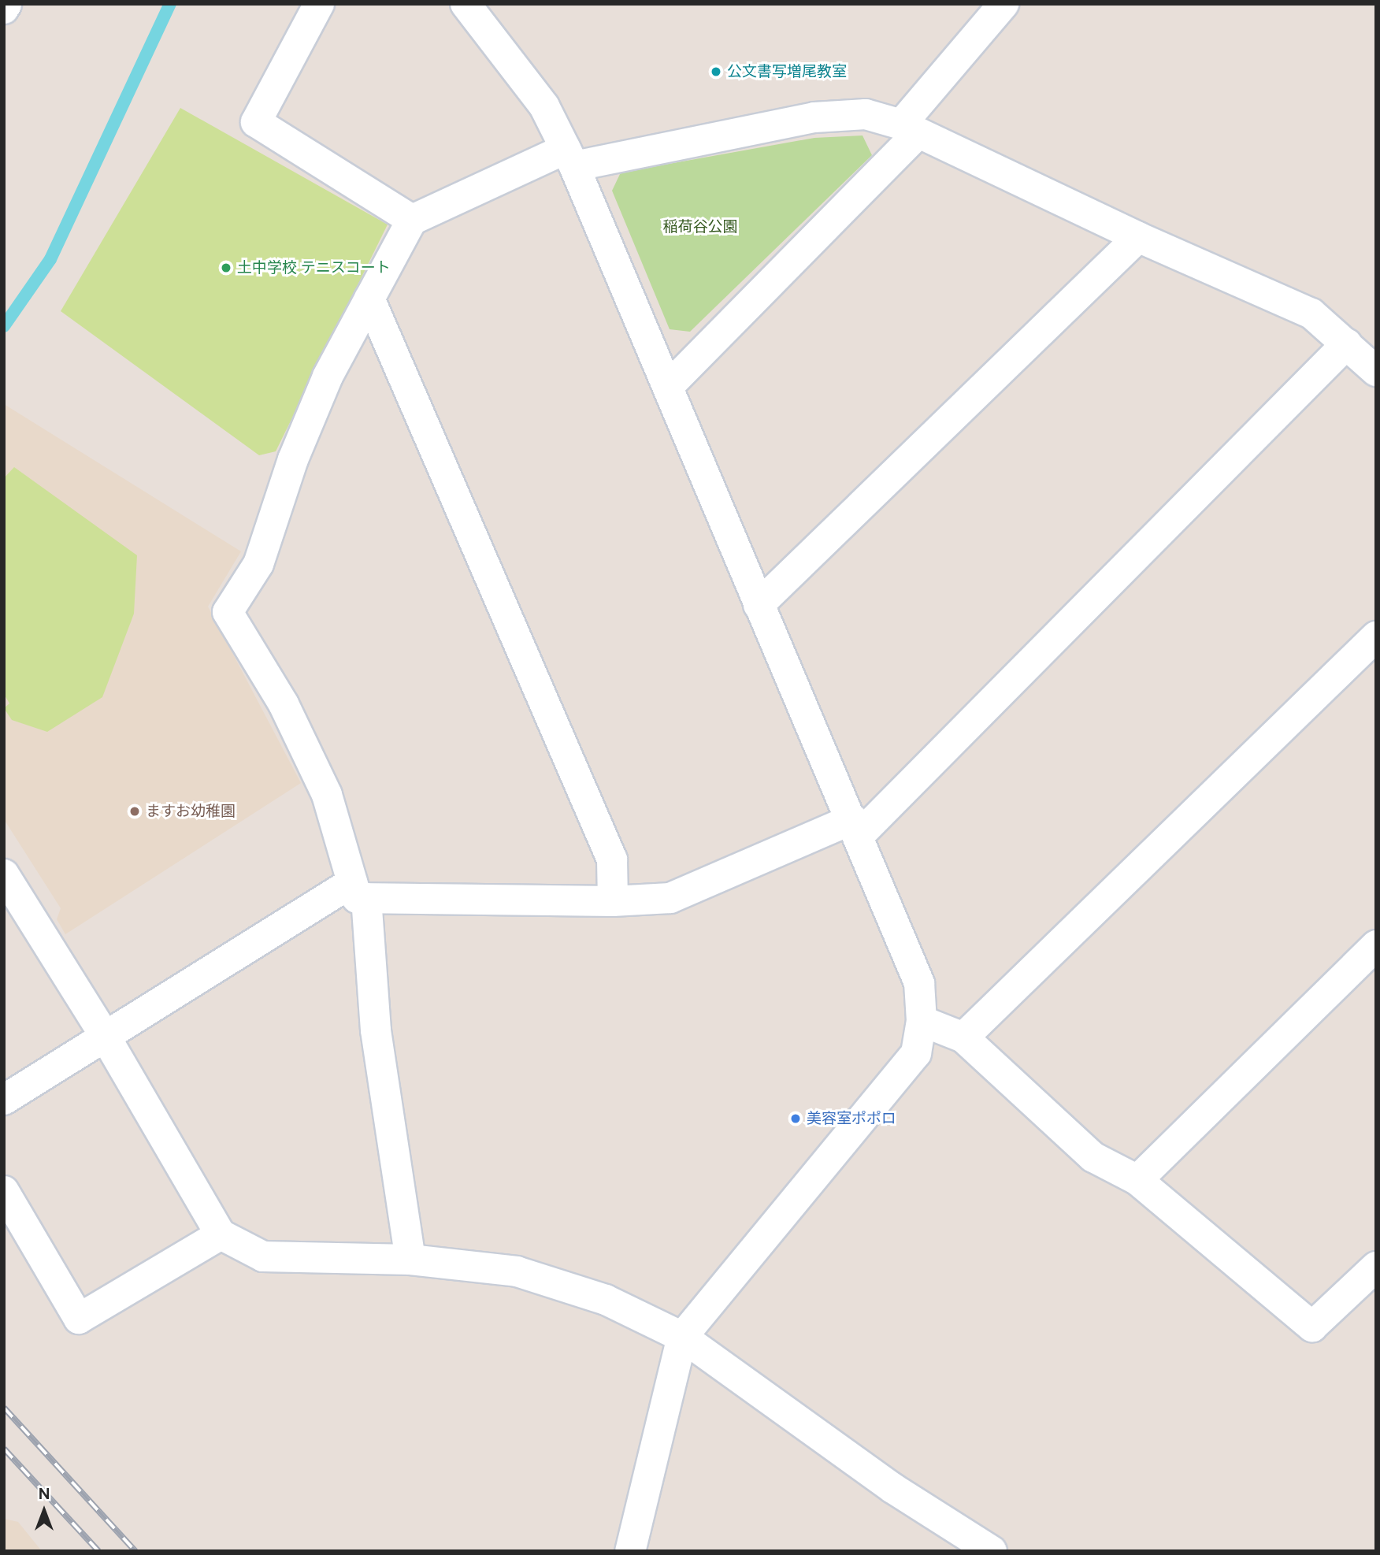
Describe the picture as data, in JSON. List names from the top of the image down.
{
  "parks": ["稲荷谷公園"],
  "places": [
    "公文書写増尾教室",
    "土中学校 テニスコート",
    "ますお幼稚園",
    "美容室ポポロ"
  ],
  "north": "top"
}
